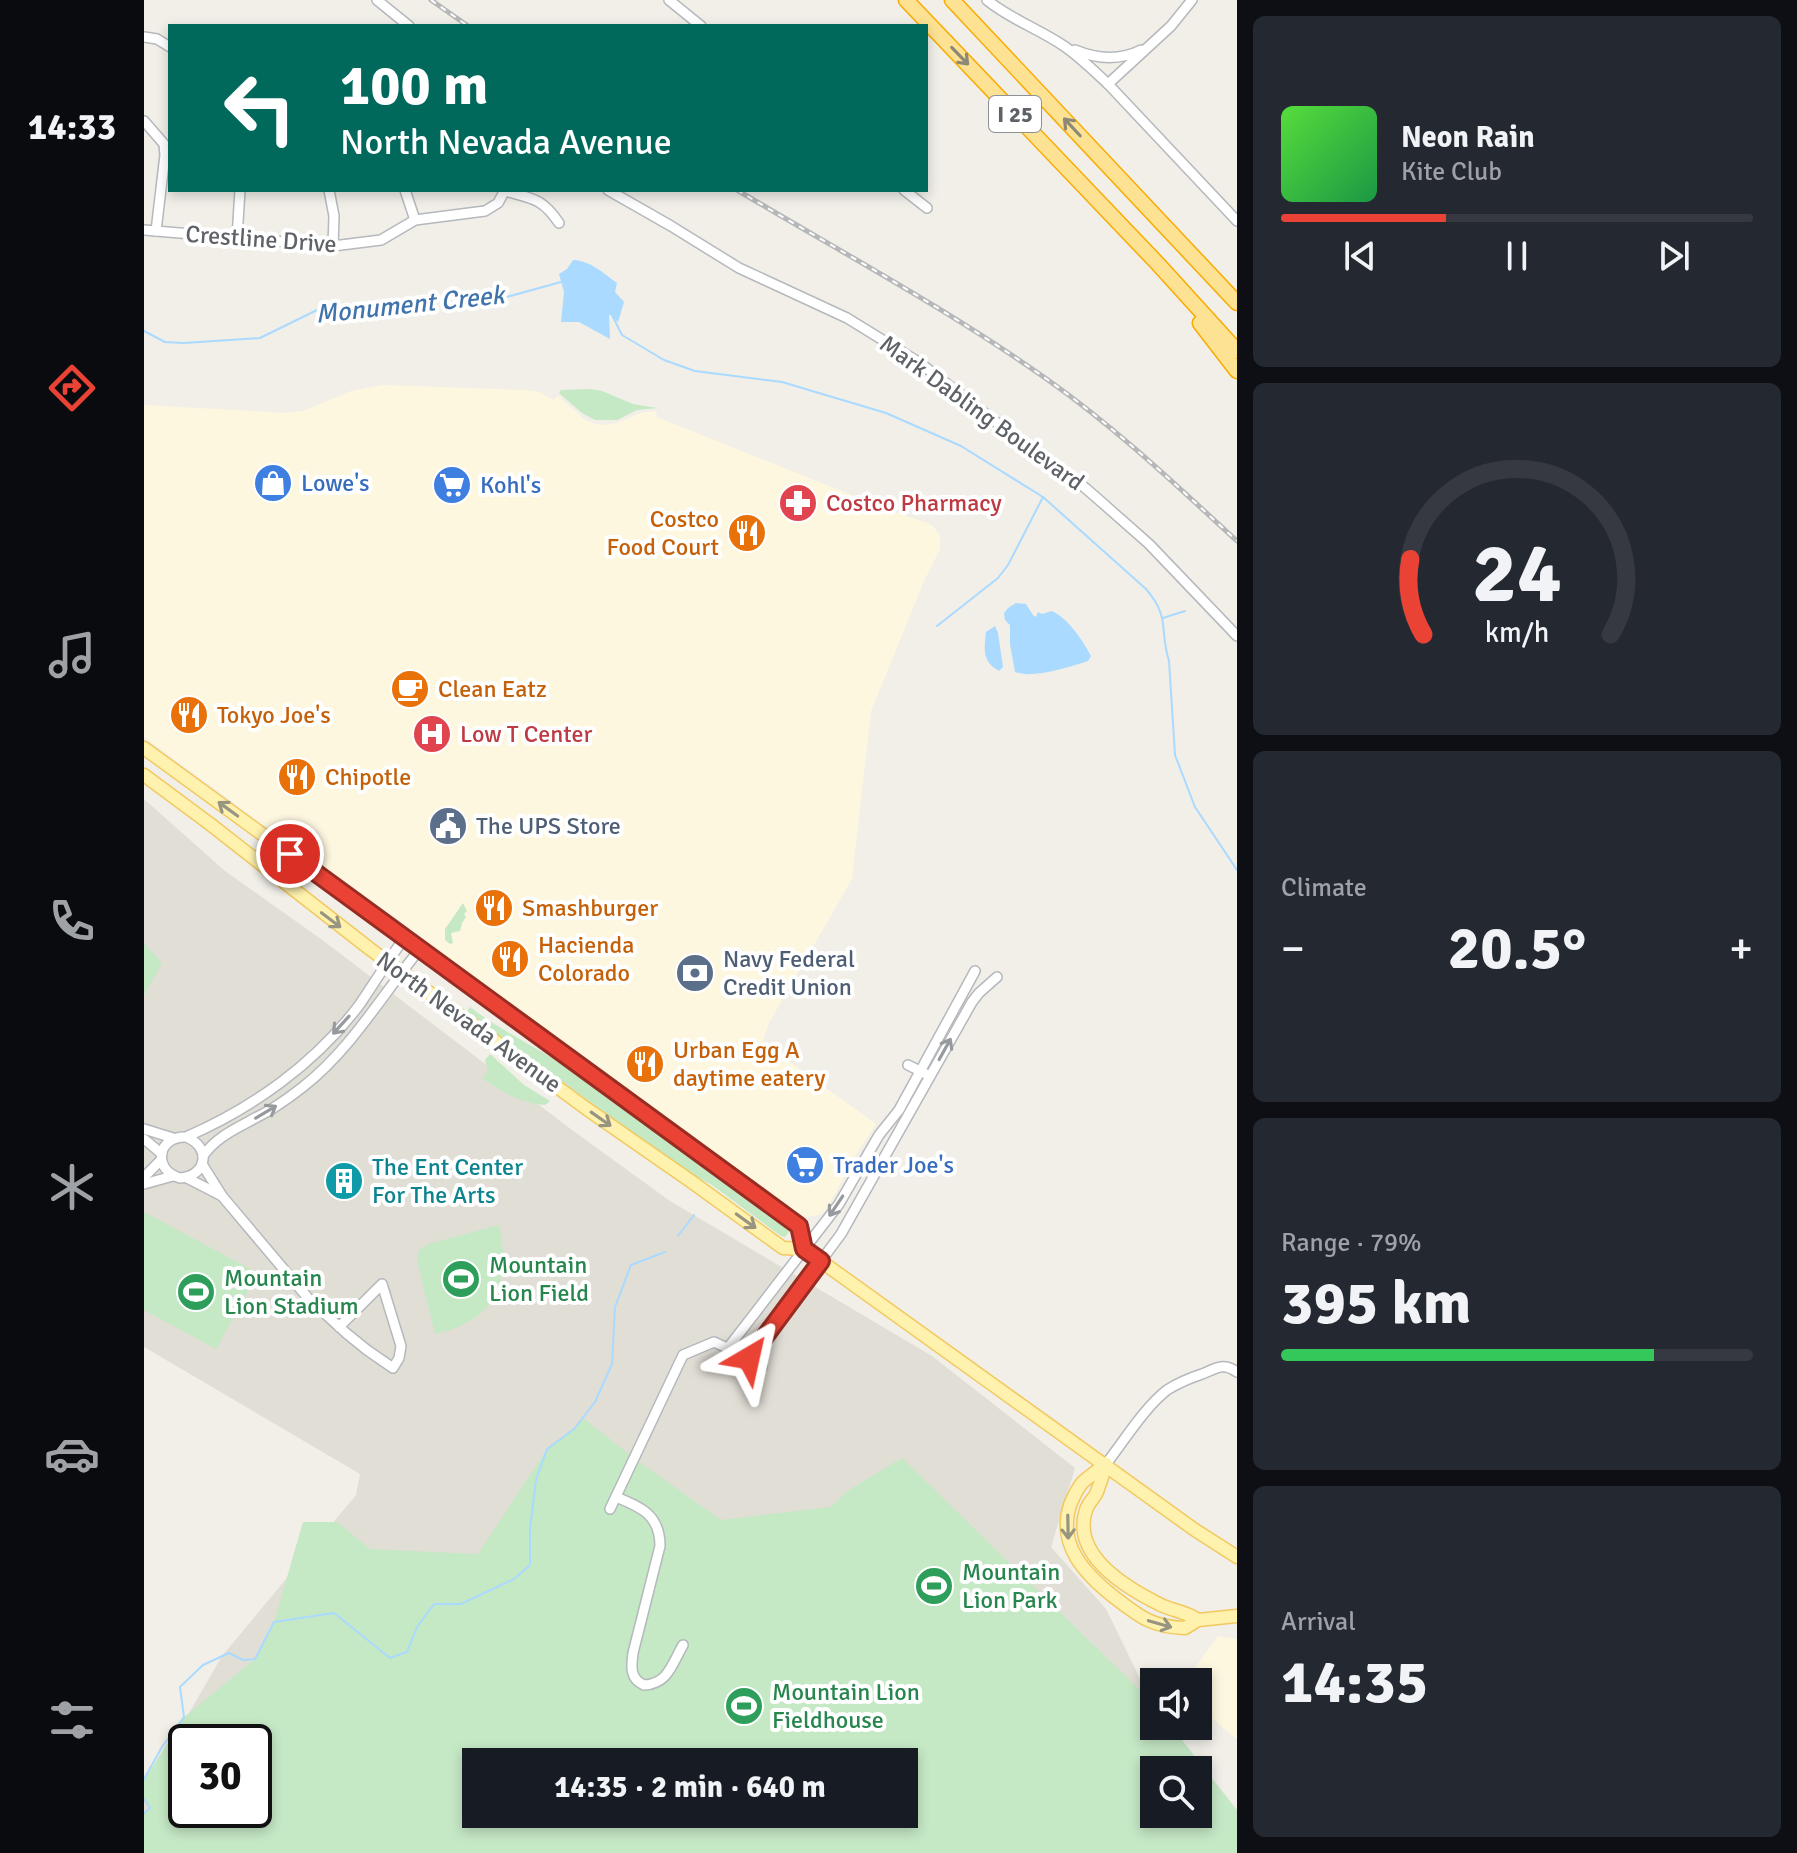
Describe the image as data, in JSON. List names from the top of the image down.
{
  "streets": {
    "highway": ["I 25"],
    "main road": ["North Nevada Avenue"],
    "street": ["Crestline Drive", "Mark Dabling Boulevard"]
  },
  "water": ["Monument Creek"],
  "places": {
    "shop": ["Lowe's"],
    "supermarket": ["Kohl's", "Trader Joe's"],
    "pharmacy": ["Costco Pharmacy"],
    "restaurant": [
      "Costco Food Court",
      "Tokyo Joe's",
      "Chipotle",
      "Smashburger",
      "Hacienda Colorado",
      "Urban Egg A daytime eatery"
    ],
    "cafe": ["Clean Eatz"],
    "hospital": ["Low T Center"],
    "public building": ["The UPS Store"],
    "bank": ["Navy Federal Credit Union"],
    "building": ["The Ent Center For The Arts"],
    "sports": [
      "Mountain Lion Field",
      "Mountain Lion Stadium",
      "Mountain Lion Park",
      "Mountain Lion Fieldhouse"
    ]
  },
  "page": {
    "tabs": "14:33",
    "turn": ["100 m", "North Nevada Avenue"],
    "song": ["Neon Rain", "Kite Club"],
    "tile": [
      "Climate",
      ["Range · 79%", "395 km"],
      ["Arrival", "14:35"]
    ],
    "heat": ["−", "20.5°", "+"],
    "limit": "30",
    "trip": "14:35 · 2 min · 640 m",
    "gauge": ["24", "km/h"]
  }
}
